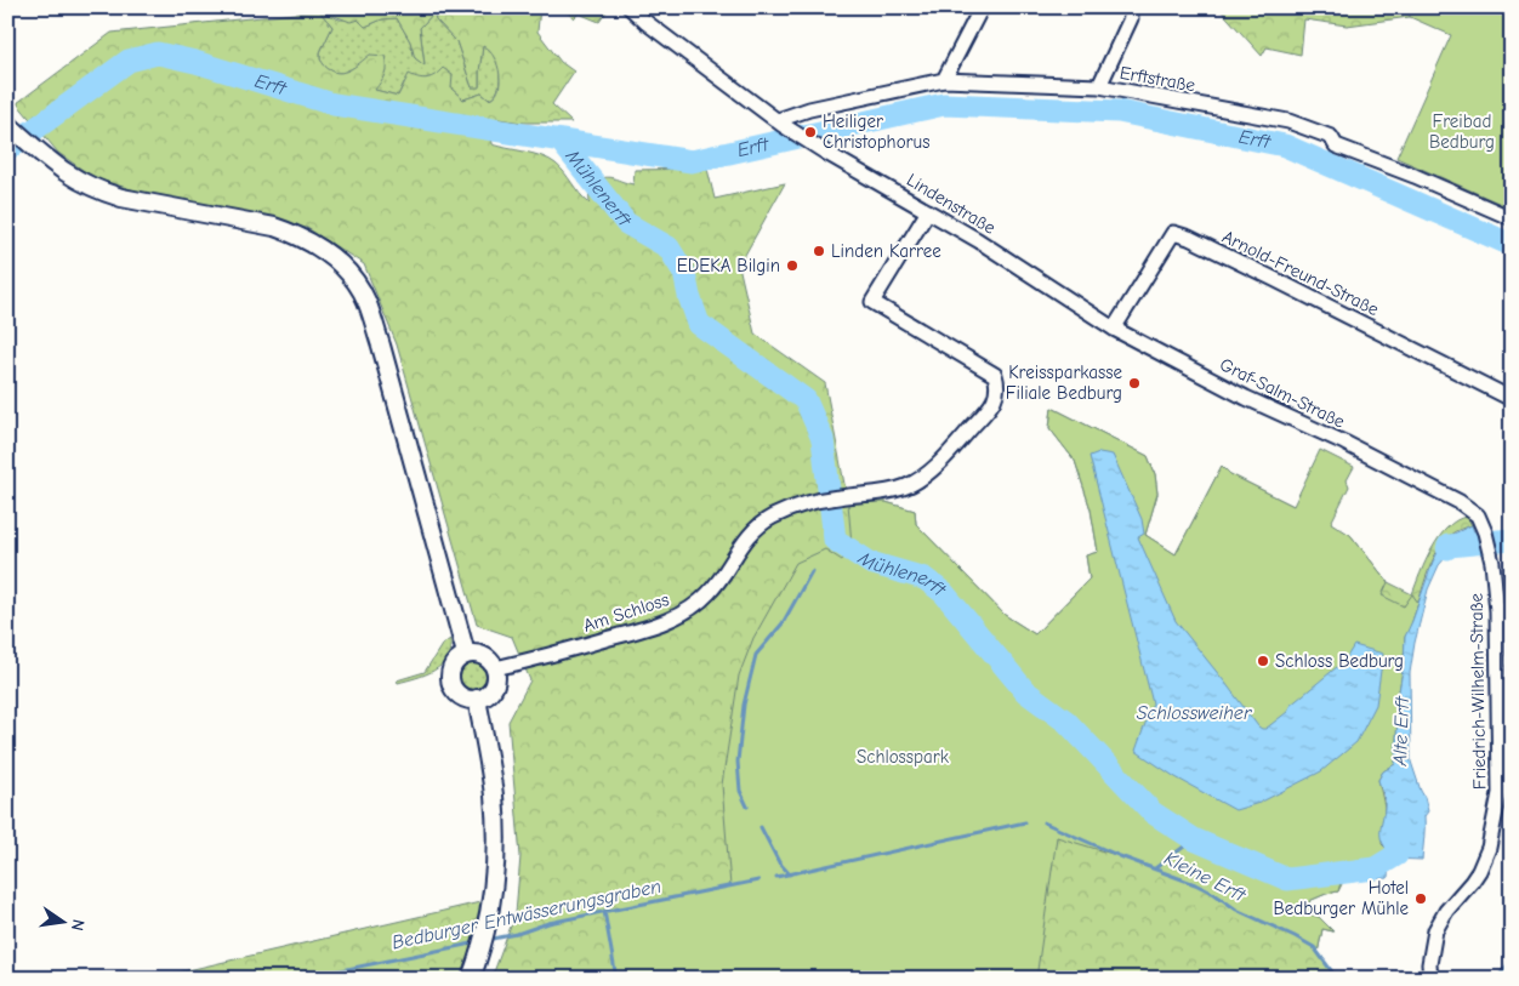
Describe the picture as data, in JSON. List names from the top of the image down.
{
  "streets": {
    "street": [
      "Erftstraße",
      "Lindenstraße",
      "Arnold-Freund-Straße",
      "Graf-Salm-Straße",
      "Am Schloss",
      "Friedrich-Wilhelm-Straße"
    ]
  },
  "crossings": [
    ["Erftstraße", "Lindenstraße"],
    ["Lindenstraße", "Graf-Salm-Straße"],
    ["Lindenstraße", "Am Schloss"],
    ["Arnold-Freund-Straße", "Graf-Salm-Straße"],
    ["Graf-Salm-Straße", "Friedrich-Wilhelm-Straße"]
  ],
  "water": [
    "Erft",
    "Mühlenerft",
    "Schlossweiher",
    "Alte Erft",
    "Kleine Erft",
    "Bedburger Entwässerungsgraben"
  ],
  "parks": ["Freibad Bedburg", "Schlosspark"],
  "places": [
    "Heiliger Christophorus",
    "Linden Karree",
    "EDEKA Bilgin",
    "Kreissparkasse Filiale Bedburg",
    "Schloss Bedburg",
    "Hotel Bedburger Mühle"
  ],
  "north": "right"
}
